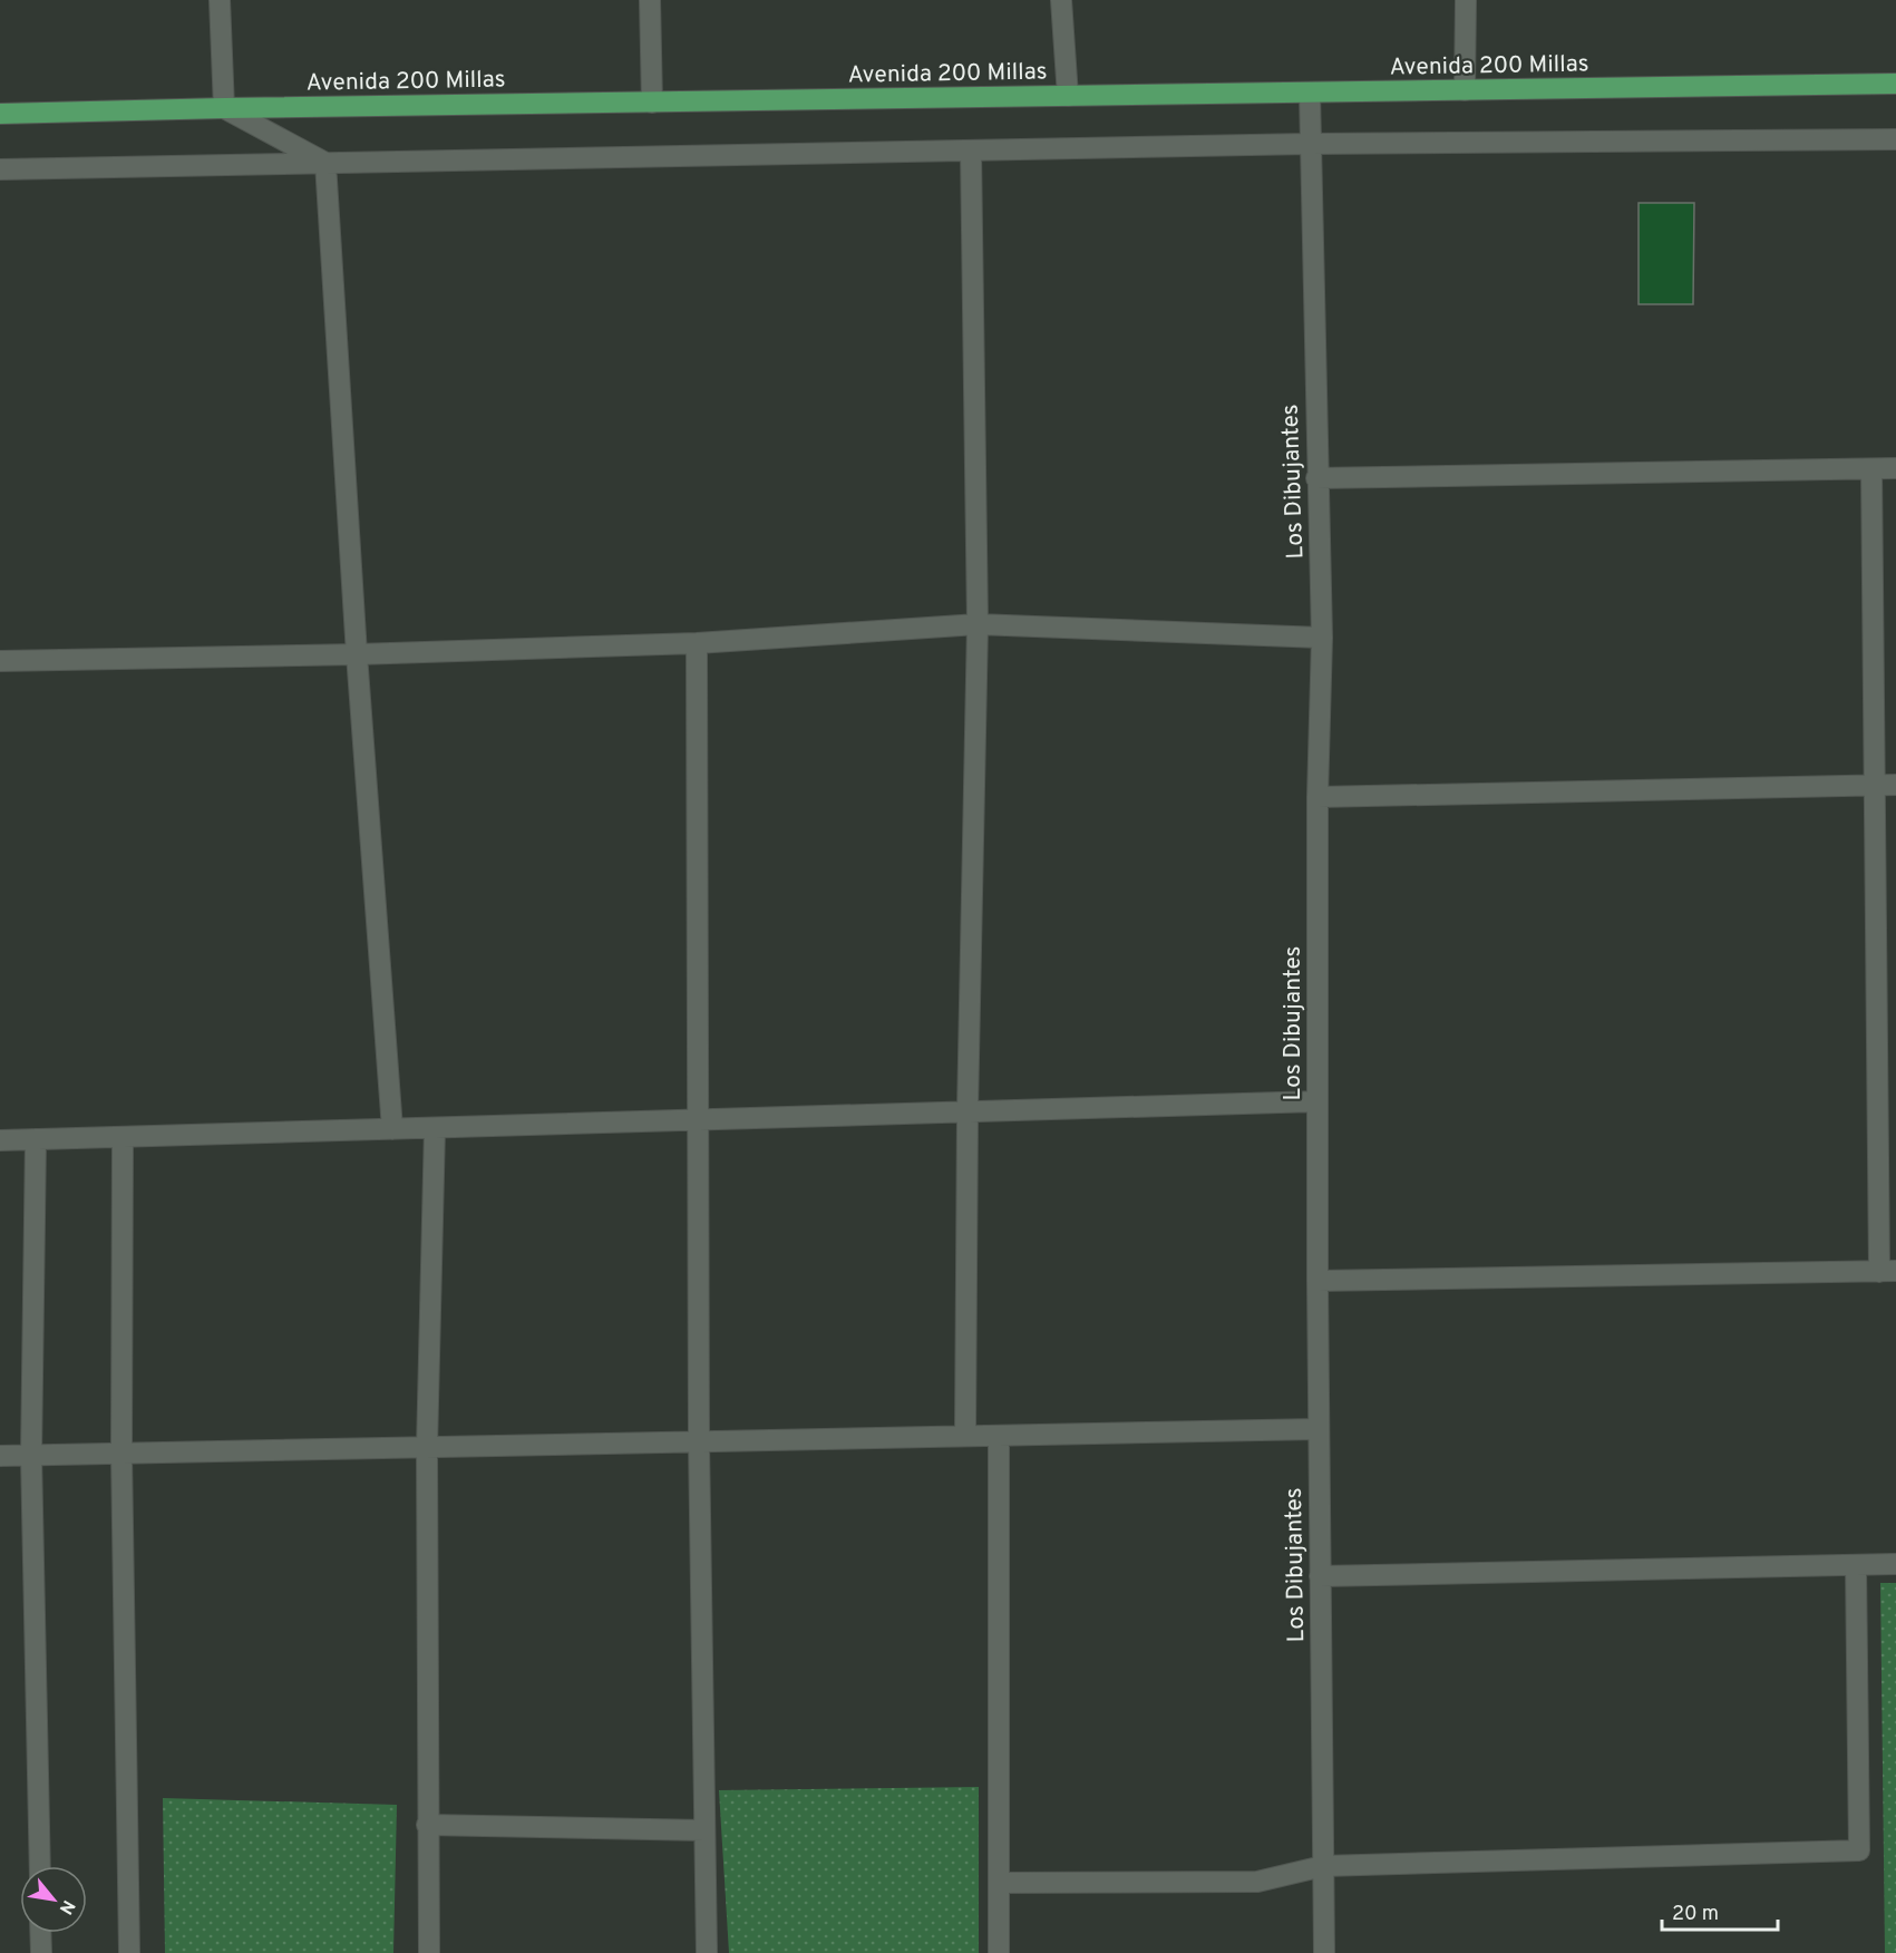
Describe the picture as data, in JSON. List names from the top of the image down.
{
  "streets": {
    "main road": ["Avenida 200 Millas"],
    "street": ["Los Dibujantes"]
  },
  "crossings": [
    ["Avenida 200 Millas", "Los Dibujantes"]
  ],
  "scale_bar": "20 m",
  "north": "bottom right"
}
